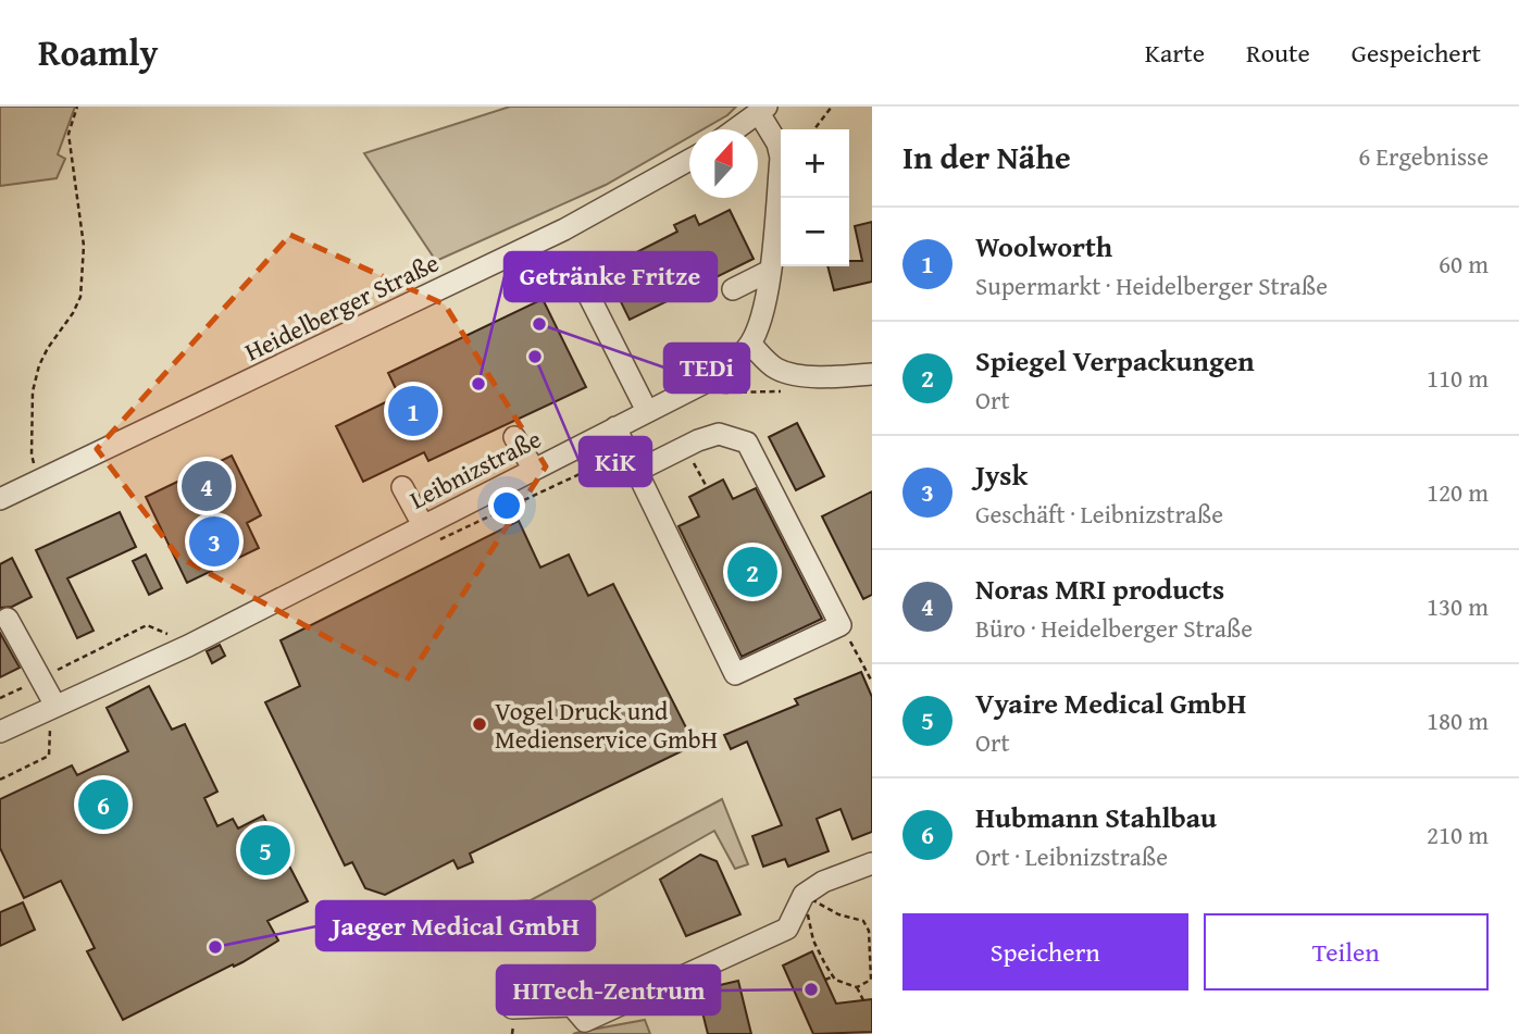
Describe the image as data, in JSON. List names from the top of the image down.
{
  "streets": {
    "street": ["Heidelberger Straße", "Leibnizstraße"]
  },
  "places": [
    "TEDi",
    "KiK",
    "Getränke Fritze",
    "Vogel Druck und Medienservice GmbH",
    "Jaeger Medical GmbH",
    "HITech-Zentrum"
  ],
  "north": "top",
  "page": {
    "header": "Roamly",
    "nav": ["Karte", "Route", "Gespeichert"],
    "heading": ["In der Nähe", "6 Ergebnisse"],
    "map_buttons": ["+", "−"],
    "list": [
      {
        "mark": "1",
        "name": "Woolworth",
        "note": "Supermarkt · Heidelberger Straße",
        "value": "60 m"
      },
      {
        "mark": "2",
        "name": "Spiegel Verpackungen",
        "note": "Ort",
        "value": "110 m"
      },
      {
        "mark": "3",
        "name": "Jysk",
        "note": "Geschäft · Leibnizstraße",
        "value": "120 m"
      },
      {
        "mark": "4",
        "name": "Noras MRI products",
        "note": "Büro · Heidelberger Straße",
        "value": "130 m"
      },
      {
        "mark": "5",
        "name": "Vyaire Medical GmbH",
        "note": "Ort",
        "value": "180 m"
      },
      {
        "mark": "6",
        "name": "Hubmann Stahlbau",
        "note": "Ort · Leibnizstraße",
        "value": "210 m"
      }
    ],
    "pins": [
      "1",
      "4",
      "3",
      "2",
      "6",
      "5"
    ],
    "buttons": ["Speichern", "Teilen"]
  }
}
